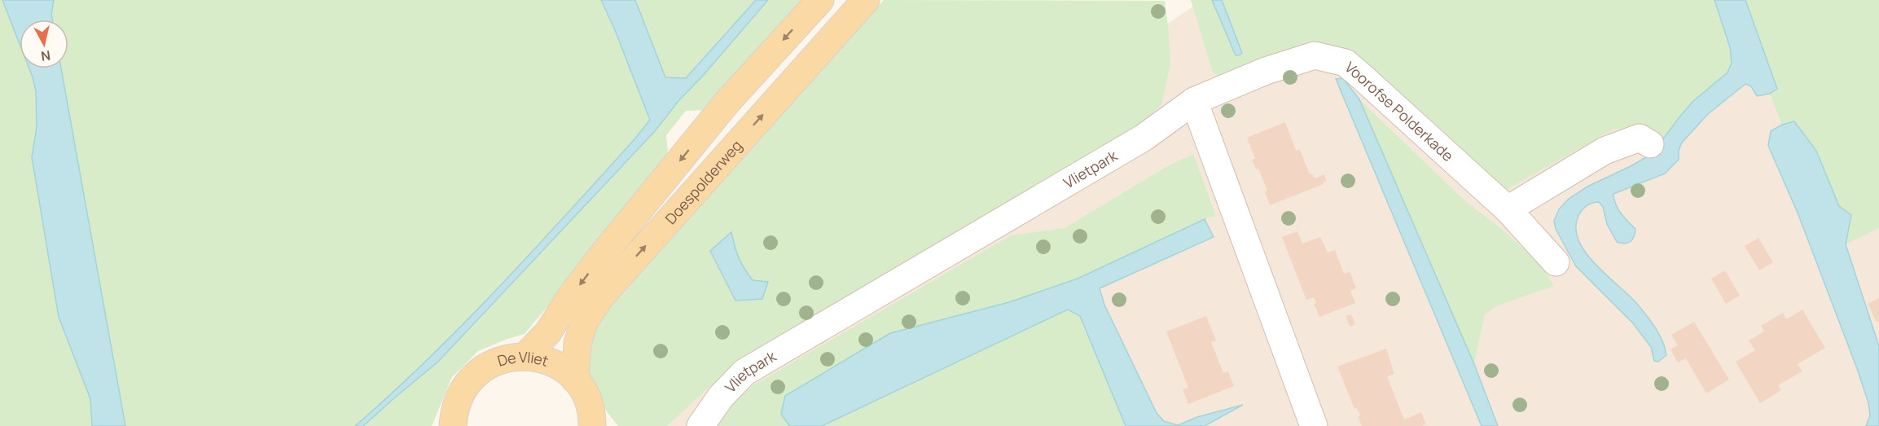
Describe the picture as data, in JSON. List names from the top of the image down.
{
  "streets": {
    "main road": ["Doespolderweg", "De Vliet"],
    "street": ["Voorofse Polderkade", "Vlietpark"]
  },
  "crossings": [
    ["Voorofse Polderkade", "Vlietpark"],
    ["Doespolderweg", "De Vliet"]
  ],
  "north": "bottom"
}
